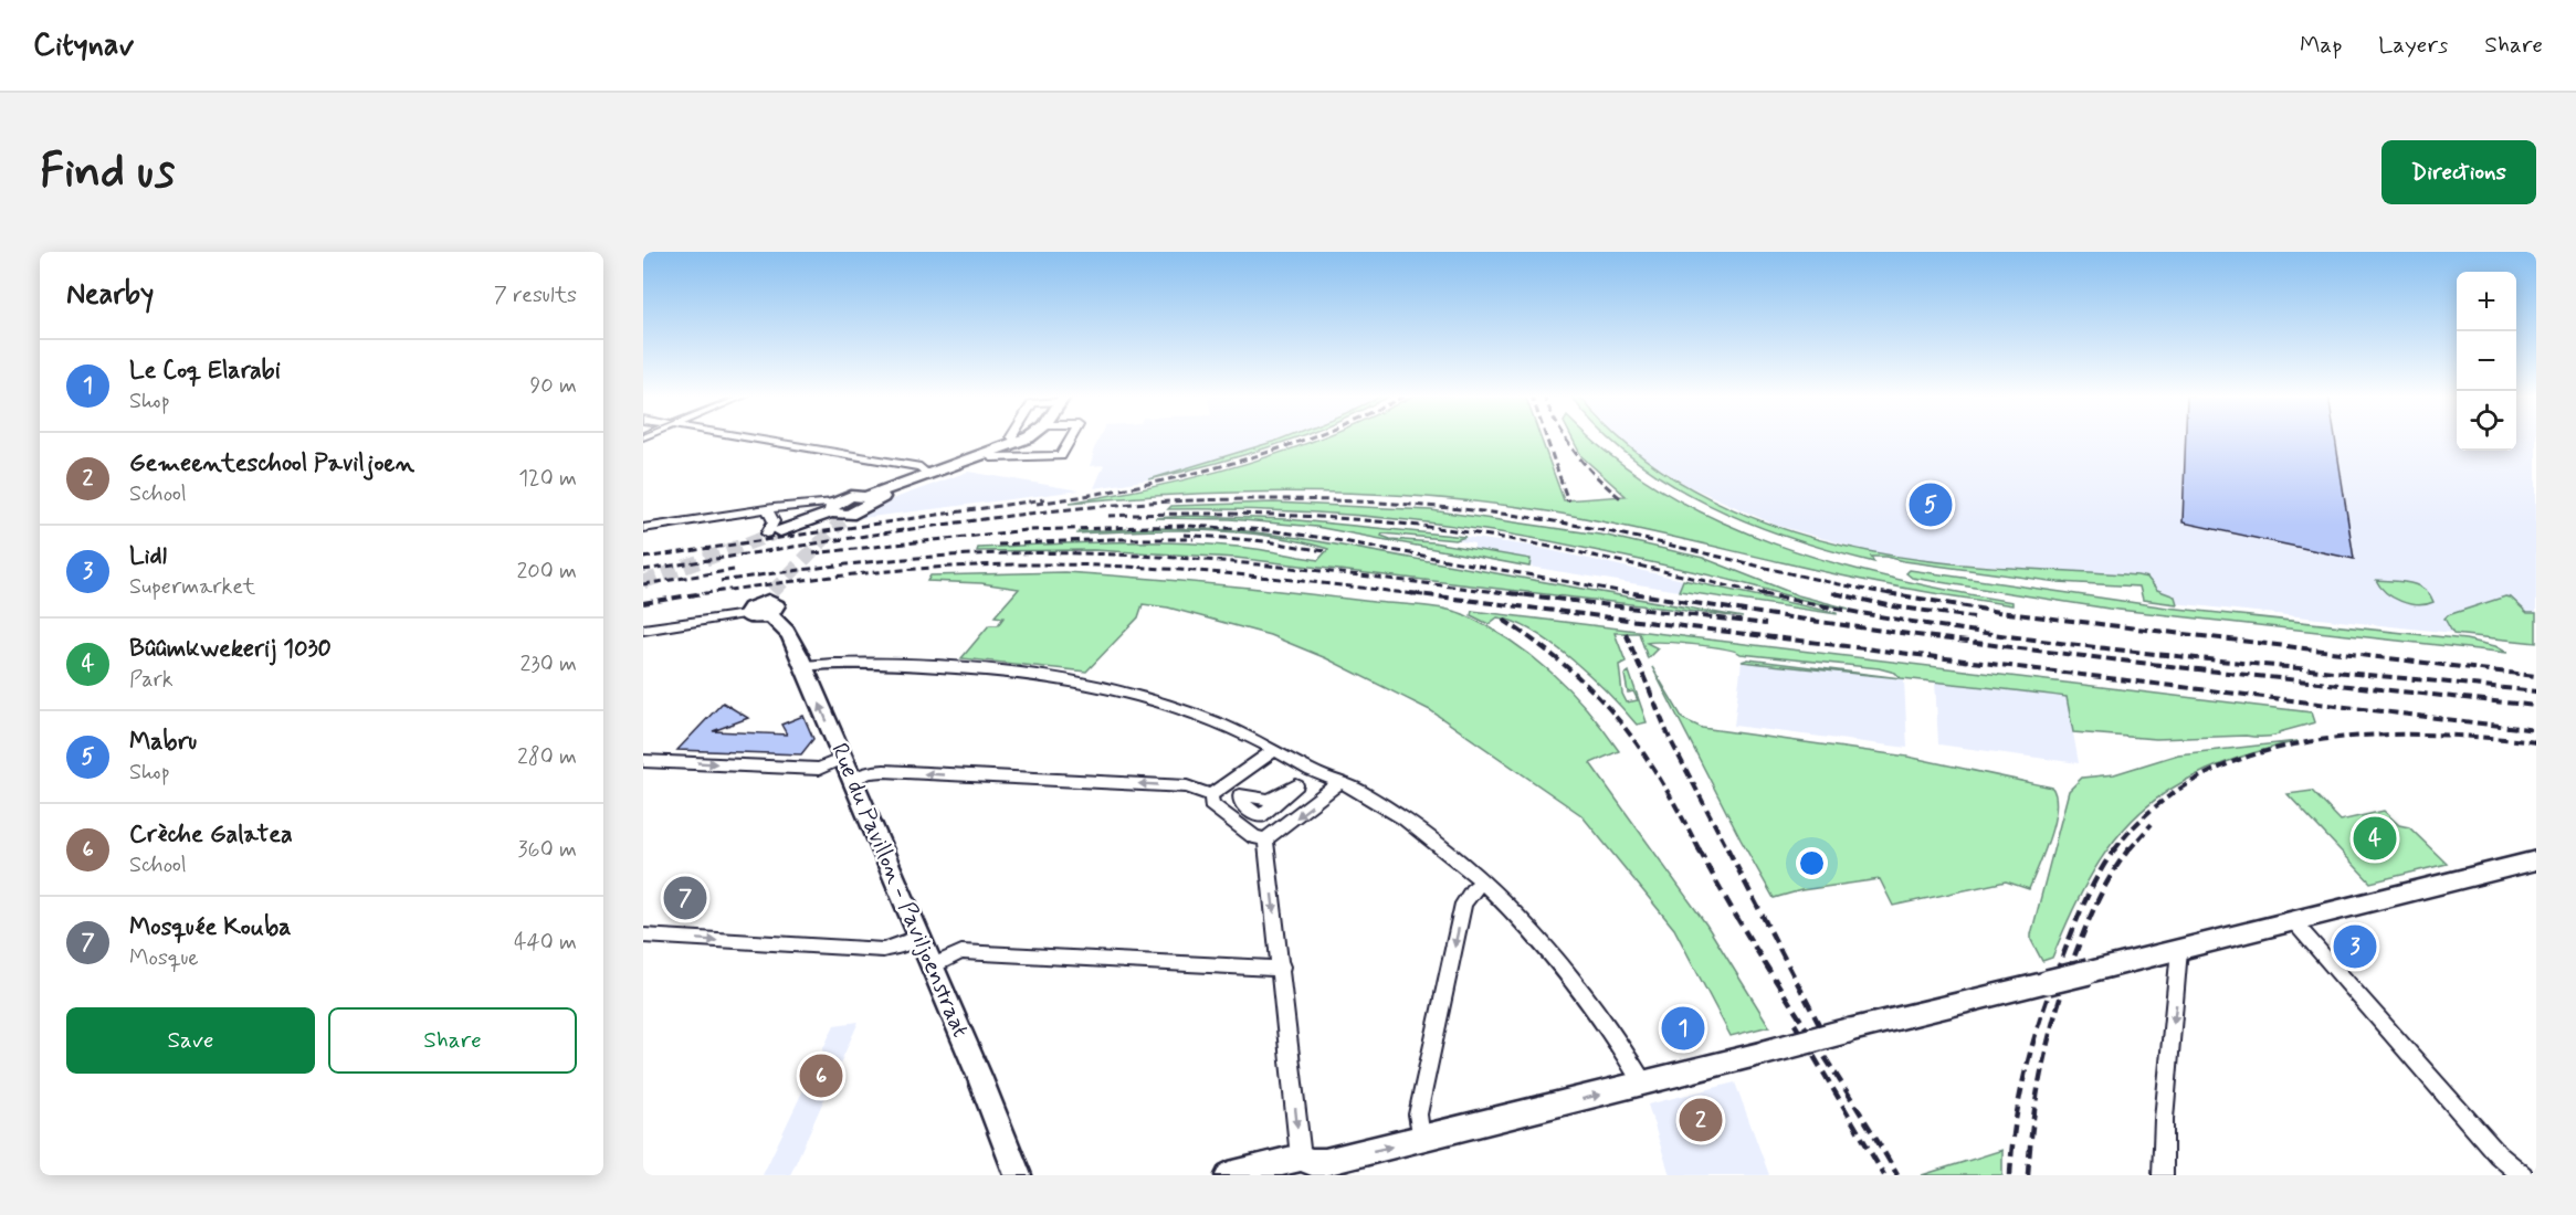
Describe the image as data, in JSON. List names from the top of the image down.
{
  "streets": {
    "street": ["Rue du Pavillon - Paviljoenstraat"]
  },
  "page": {
    "header": "Citynav",
    "nav": ["Map", "Layers", "Share"],
    "buttons": [
      "Directions",
      ["Save", "Share"]
    ],
    "title": "Find us",
    "heading": ["Nearby", "7 results"],
    "map_buttons": ["+", "−"],
    "list": [
      {
        "mark": "1",
        "name": "Le Coq Elarabi",
        "note": "Shop",
        "value": "90 m"
      },
      {
        "mark": "2",
        "name": "Gemeenteschool Paviljoen",
        "note": "School",
        "value": "120 m"
      },
      {
        "mark": "3",
        "name": "Lidl",
        "note": "Supermarket",
        "value": "200 m"
      },
      {
        "mark": "4",
        "name": "Bûûmkwekerij 1030",
        "note": "Park",
        "value": "230 m"
      },
      {
        "mark": "5",
        "name": "Mabru",
        "note": "Shop",
        "value": "280 m"
      },
      {
        "mark": "6",
        "name": "Crèche Galatea",
        "note": "School",
        "value": "360 m"
      },
      {
        "mark": "7",
        "name": "Mosquée Kouba",
        "note": "Mosque",
        "value": "440 m"
      }
    ],
    "pins": [
      "5",
      "4",
      "7",
      "3",
      "1",
      "6",
      "2"
    ]
  }
}
